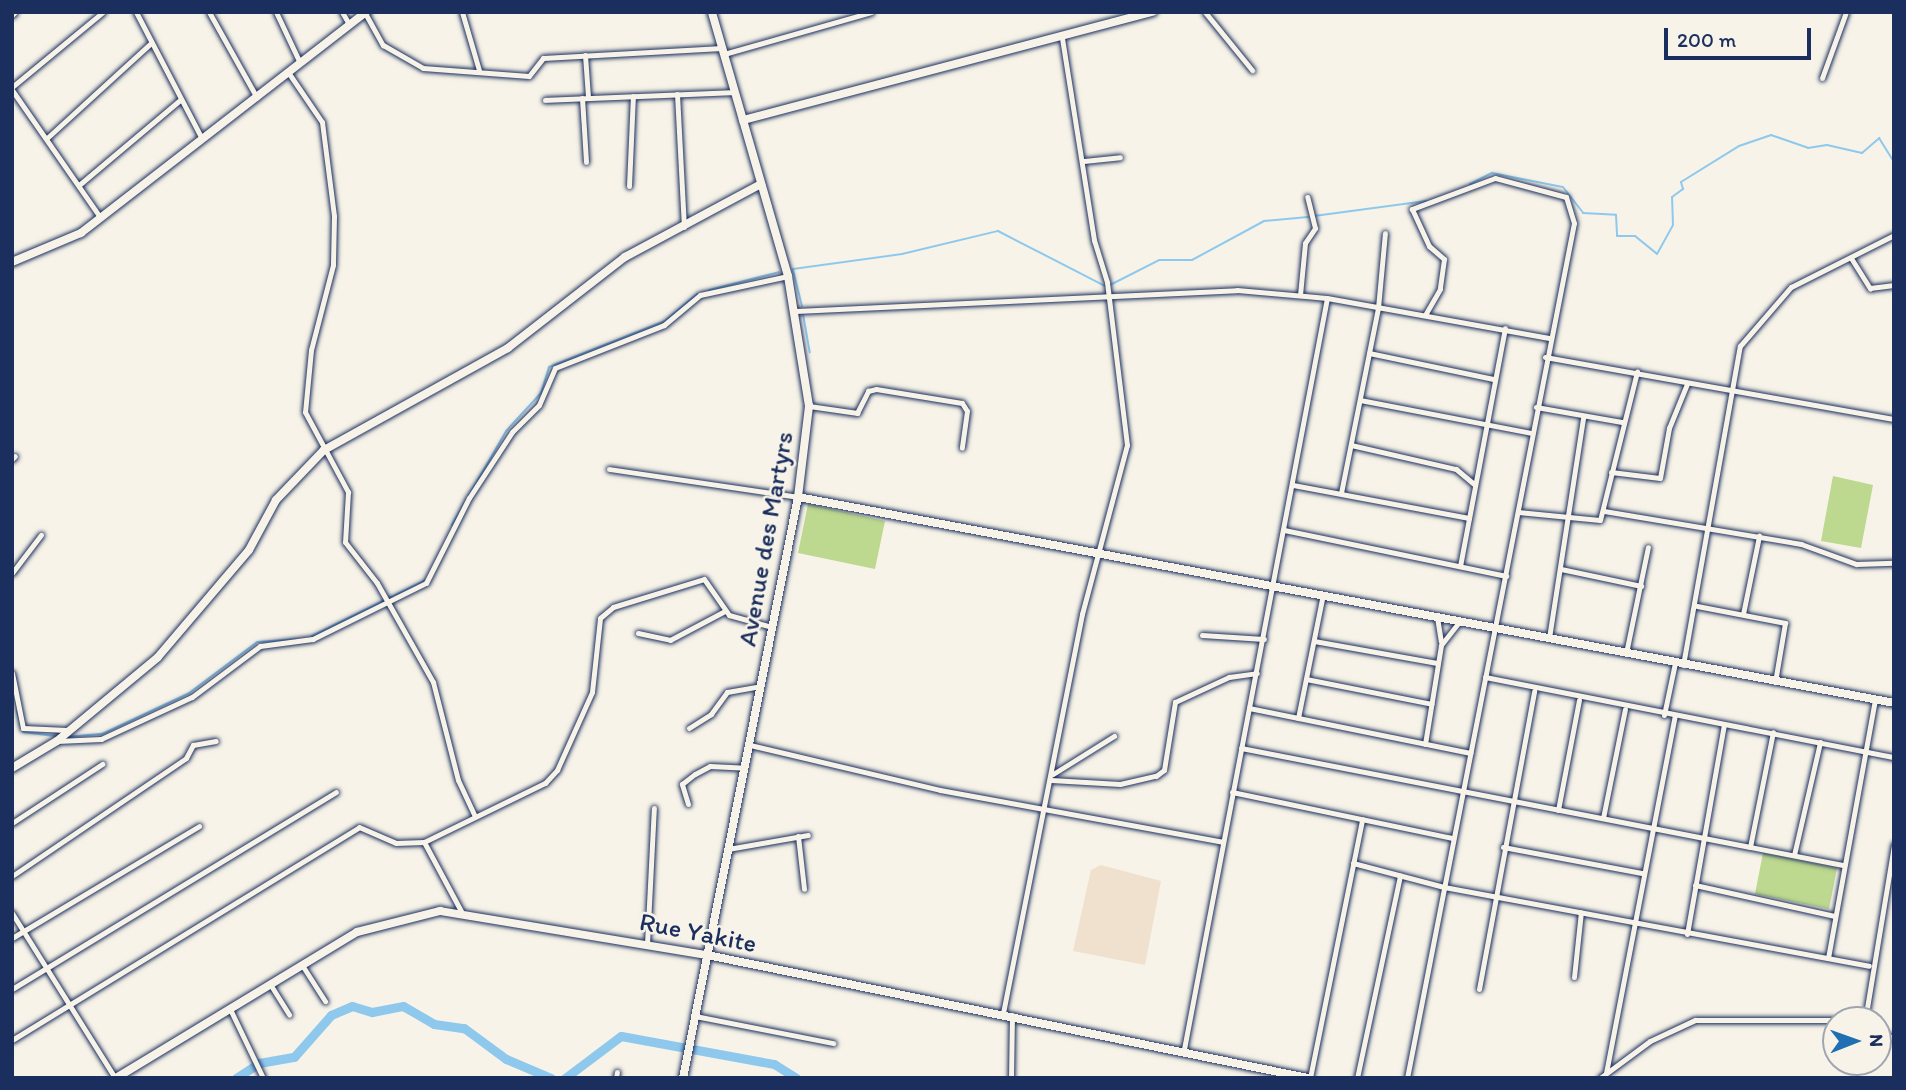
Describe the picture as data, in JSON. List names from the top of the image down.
{
  "streets": {
    "street": ["Avenue des Martyrs", "Rue Yakite"]
  },
  "crossings": [
    ["Avenue des Martyrs", "Rue Yakite"]
  ],
  "scale_bar": "200 m",
  "north": "right"
}
